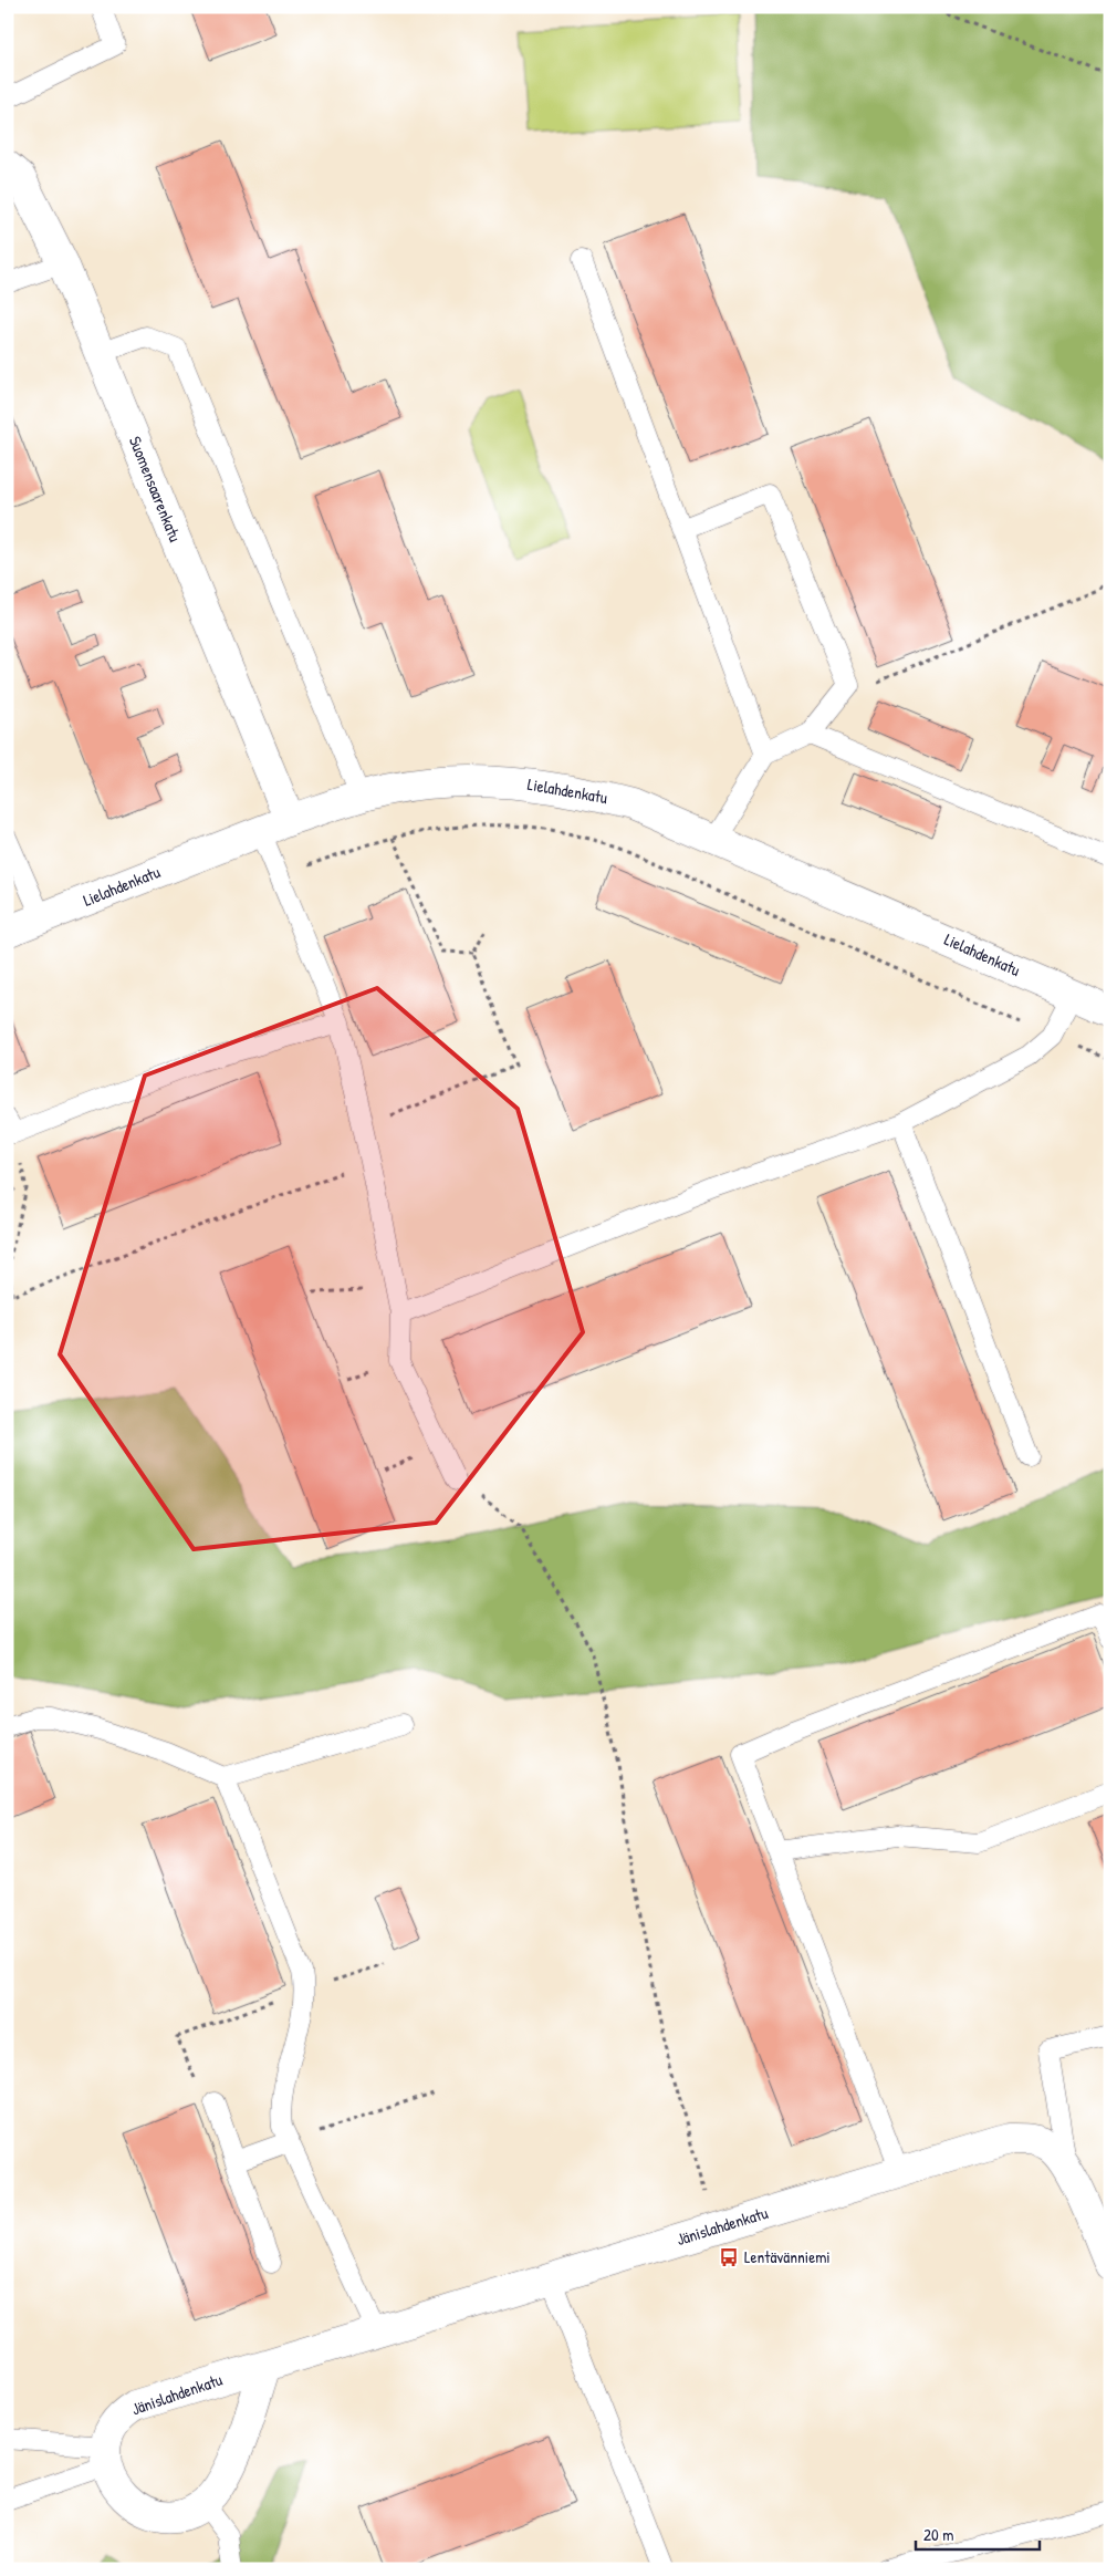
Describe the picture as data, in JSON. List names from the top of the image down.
{
  "streets": {
    "street": ["Suomensaarenkatu", "Lielahdenkatu", "Jänislahdenkatu"]
  },
  "crossings": [
    ["Suomensaarenkatu", "Lielahdenkatu"]
  ],
  "places": {
    "bus stop": ["Lentävänniemi"]
  },
  "scale_bar": "20 m"
}
